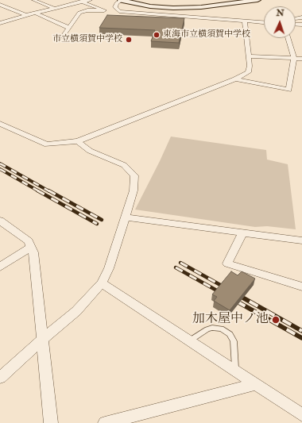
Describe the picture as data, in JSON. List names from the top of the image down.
{
  "places": ["東海市立横須賀中学校", "市立横須賀中学校", "加木屋中ノ池"],
  "north": "top"
}
